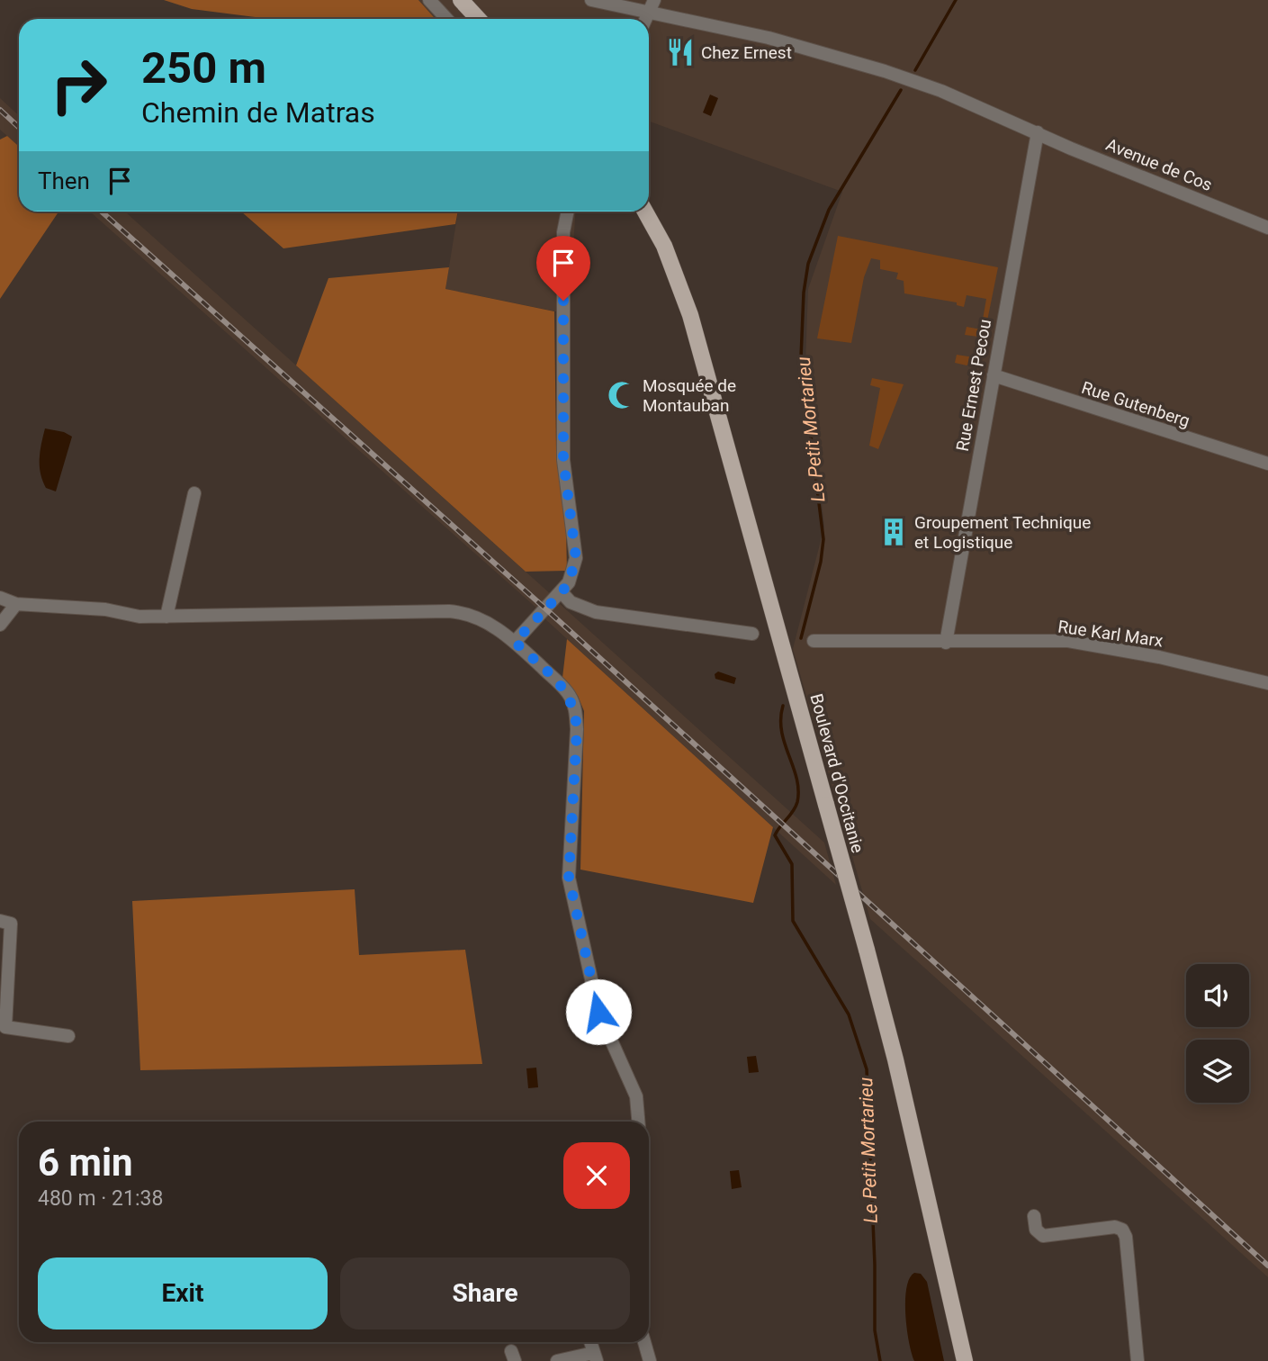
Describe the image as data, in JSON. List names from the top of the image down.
{
  "streets": {
    "main road": ["Boulevard d'Occitanie"],
    "street": [
      "Avenue de Cos",
      "Rue Ernest Pecou",
      "Rue Gutenberg",
      "Rue Karl Marx"
    ]
  },
  "crossings": [
    ["Avenue de Cos", "Rue Ernest Pecou"],
    ["Rue Ernest Pecou", "Rue Gutenberg"],
    ["Rue Ernest Pecou", "Rue Karl Marx"]
  ],
  "water": ["Le Petit Mortarieu"],
  "places": {
    "restaurant": ["Chez Ernest"],
    "mosque": ["Mosquée de Montauban"],
    "building": ["Groupement Technique et Logistique"]
  },
  "page": {
    "turn": ["250 m", "Chemin de Matras"],
    "then": "Then",
    "heading": ["6 min", "480 m · 21:38"],
    "buttons": ["Exit", "Share"]
  }
}
